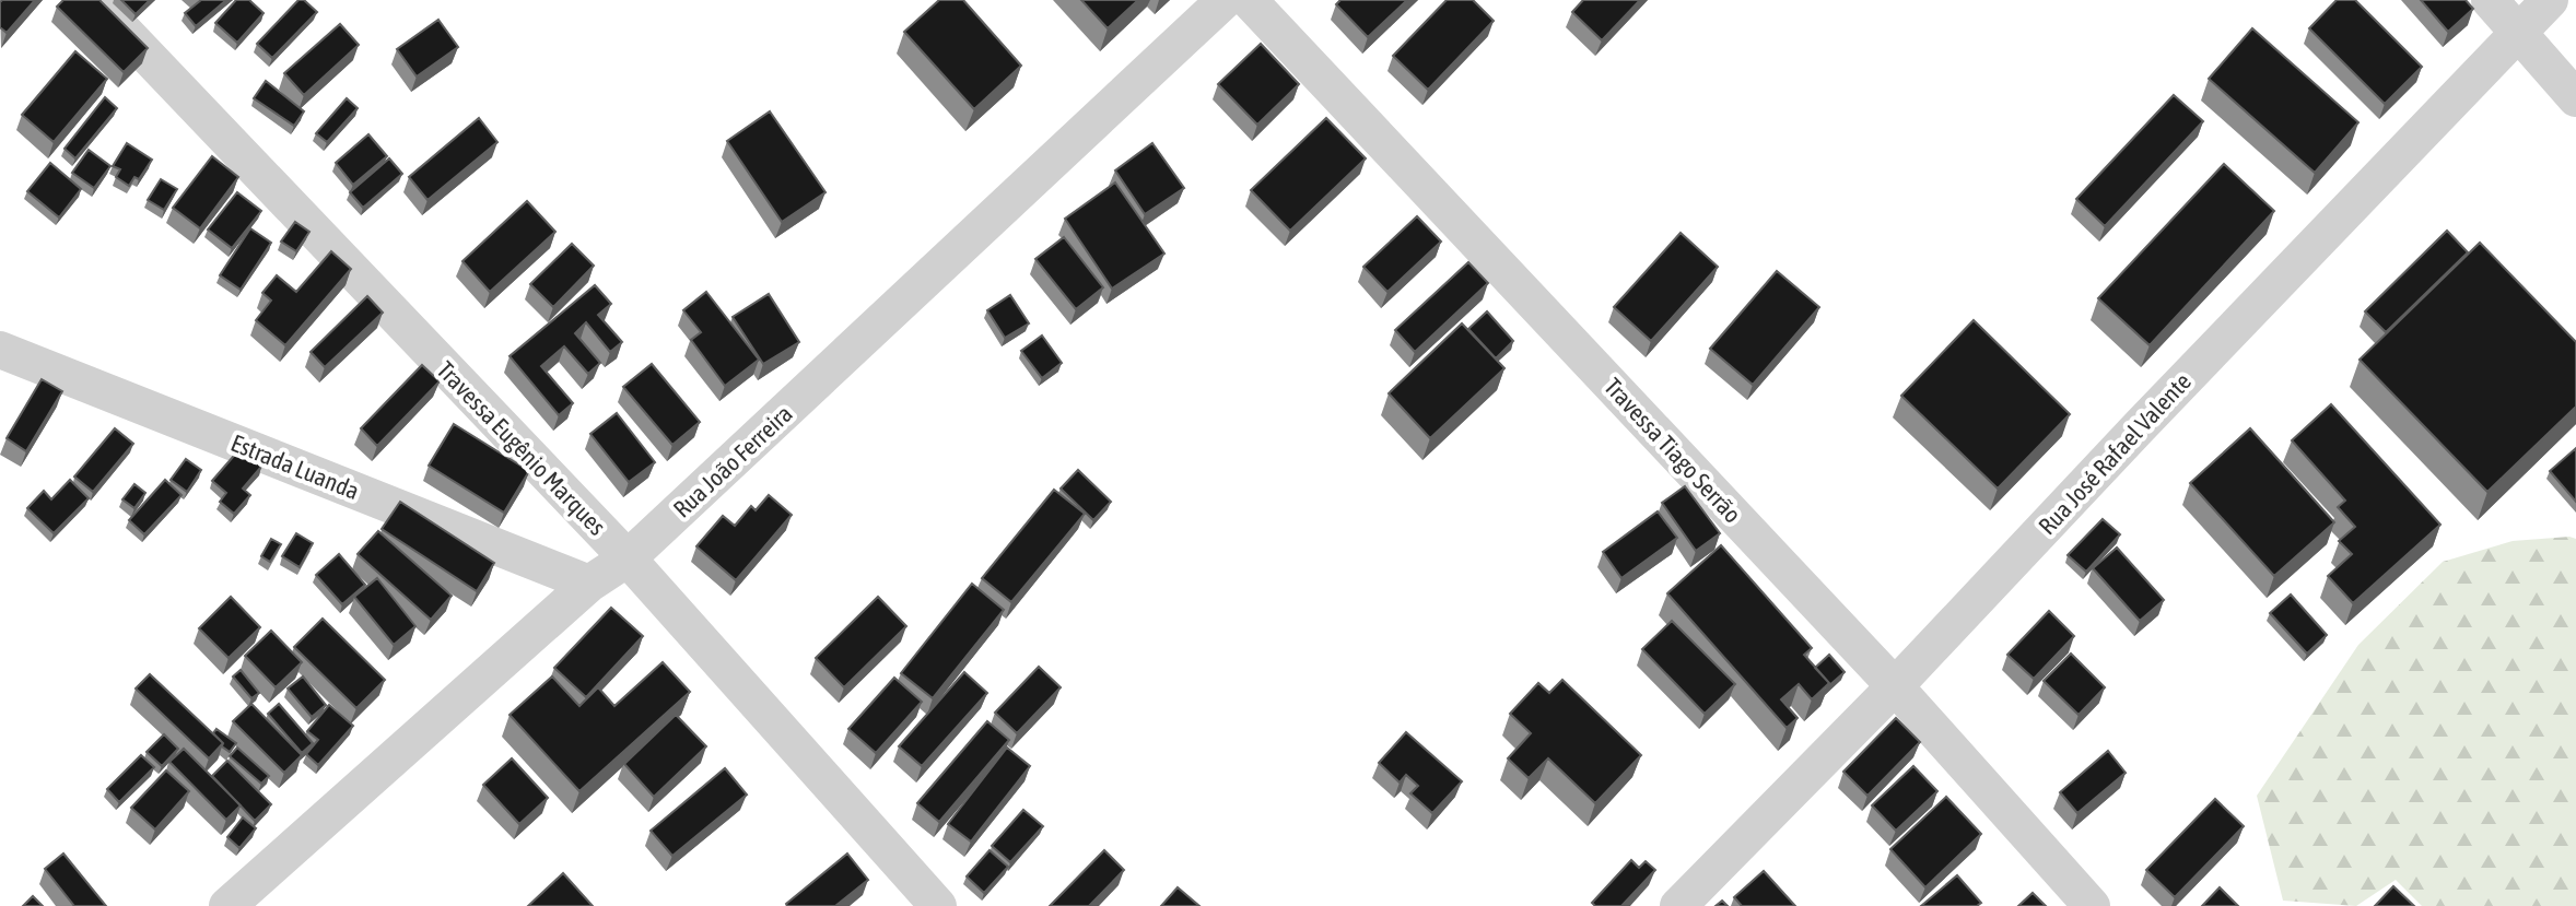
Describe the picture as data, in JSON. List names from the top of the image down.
{
  "streets": {
    "street": [
      "Travessa Eugênio Marques",
      "Travessa Tiago Serrão",
      "Rua José Rafael Valente",
      "Rua João Ferreira",
      "Estrada Luanda"
    ]
  },
  "crossings": [
    ["Travessa Eugênio Marques", "Rua João Ferreira"],
    ["Travessa Tiago Serrão", "Rua José Rafael Valente"],
    ["Rua João Ferreira", "Estrada Luanda"]
  ]
}
